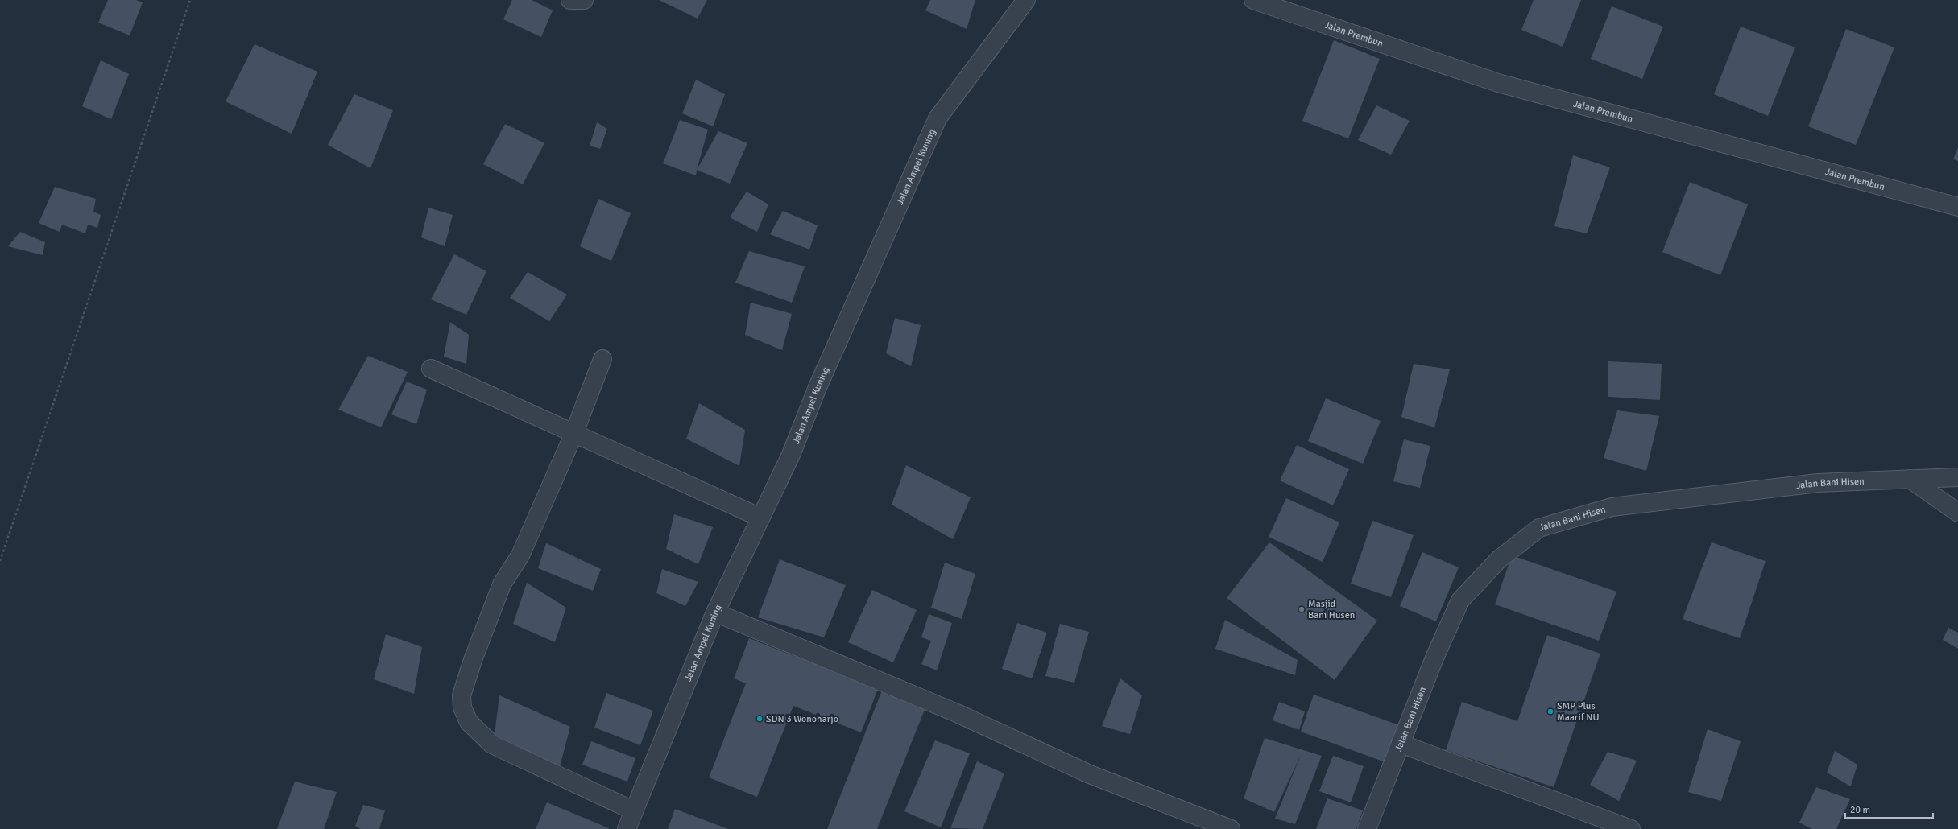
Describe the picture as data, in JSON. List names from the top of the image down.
{
  "streets": {
    "street": ["Jalan Prembun", "Jalan Ampel Kuning", "Jalan Bani Hisen"]
  },
  "places": ["Masjid Bani Husen", "SMP Plus Maarif NU", "SDN 3 Wonoharjo"],
  "scale_bar": "20 m"
}
